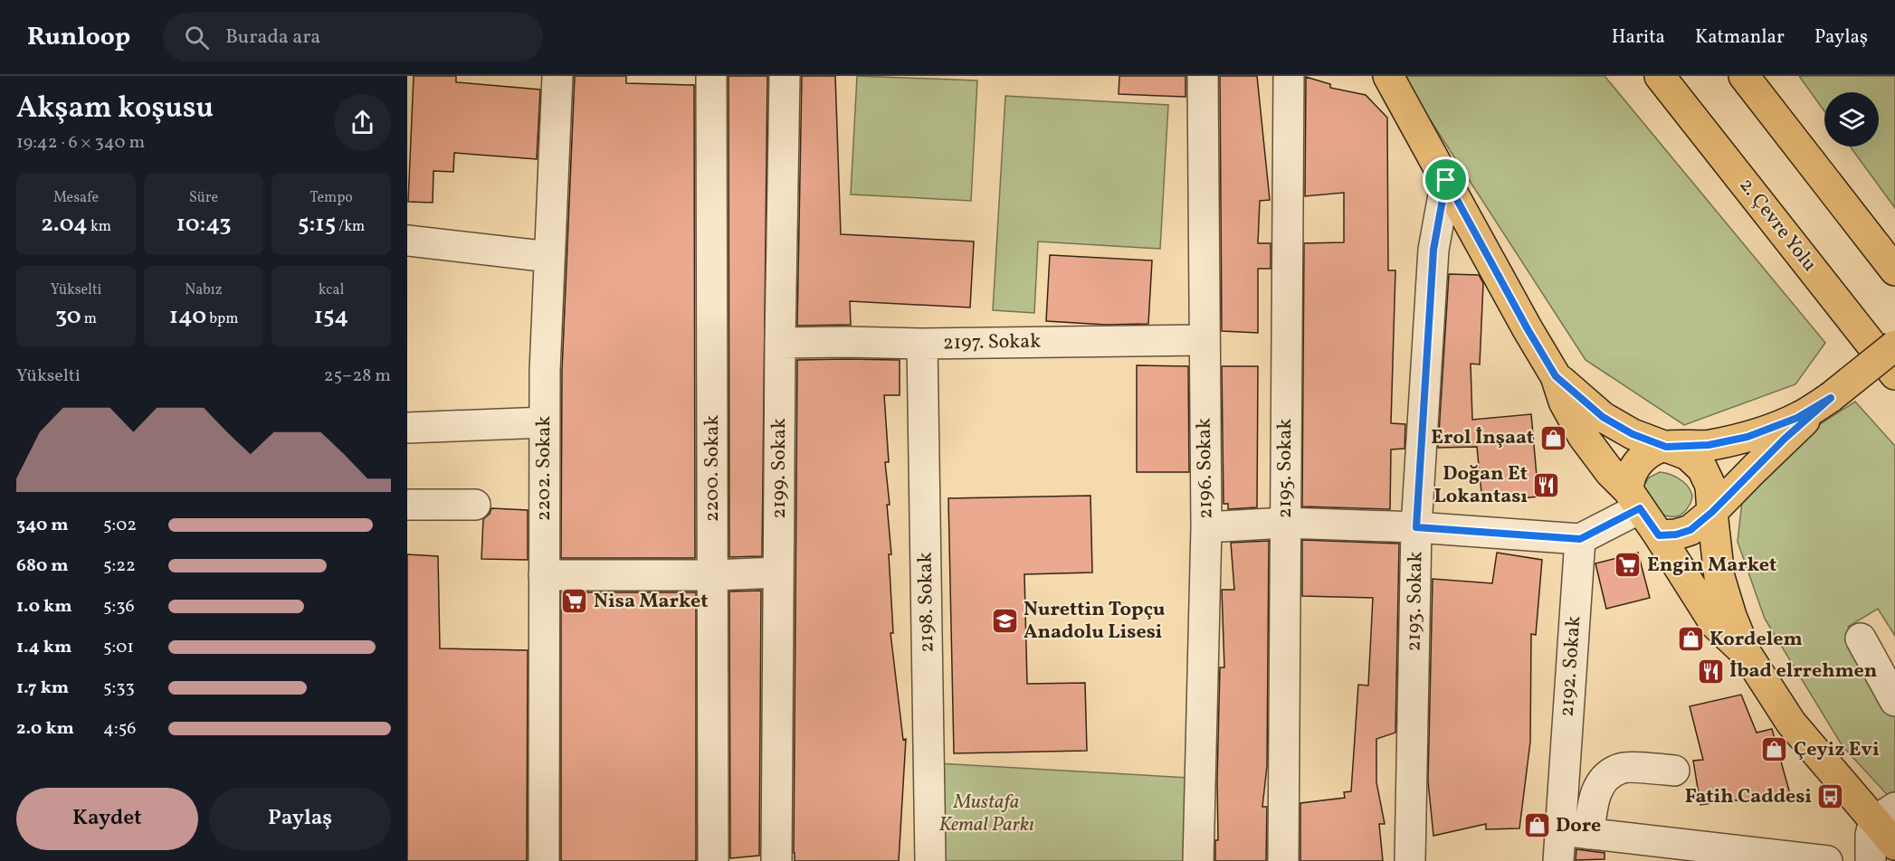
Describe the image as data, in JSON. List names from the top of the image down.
{
  "streets": {
    "main road": ["2. Çevre Yolu"],
    "street": [
      "2197. Sokak",
      "2202. Sokak",
      "2200. Sokak",
      "2199. Sokak",
      "2196. Sokak",
      "2195. Sokak",
      "2193. Sokak",
      "2198. Sokak",
      "2192. Sokak"
    ]
  },
  "crossings": [
    ["2197. Sokak", "2199. Sokak"],
    ["2197. Sokak", "2196. Sokak"],
    ["2197. Sokak", "2198. Sokak"]
  ],
  "parks": ["Mustafa Kemal Parkı"],
  "places": {
    "shop": [
      "Erol İnşaat",
      "Kordelem",
      "Çeyiz Evi",
      "Dore"
    ],
    "restaurant": ["Doğan Et Lokantası", "İbad elrrehmen"],
    "supermarket": ["Engin Market", "Nisa Market"],
    "school or university": ["Nurettin Topçu Anadolu Lisesi"],
    "bus stop": ["Fatih Caddesi"]
  },
  "page": {
    "header": "Runloop",
    "search": "Burada ara",
    "nav": ["Harita", "Katmanlar", "Paylaş"],
    "heading": ["Akşam koşusu", "19:42 · 6 × 340 m"],
    "stats": [
      ["Mesafe", "2.04 km"],
      ["Süre", "10:43"],
      ["Tempo", "5:15 /km"],
      ["Yükselti", "30 m"],
      ["Nabız", "140 bpm"],
      ["kcal", "154"]
    ],
    "chart": ["Yükselti", "25–28 m"],
    "list": [
      {
        "name": "340 m",
        "note": "5:02"
      },
      {
        "name": "680 m",
        "note": "5:22"
      },
      {
        "name": "1.0 km",
        "note": "5:36"
      },
      {
        "name": "1.4 km",
        "note": "5:01"
      },
      {
        "name": "1.7 km",
        "note": "5:33"
      },
      {
        "name": "2.0 km",
        "note": "4:56"
      }
    ],
    "buttons": ["Kaydet", "Paylaş"]
  }
}
